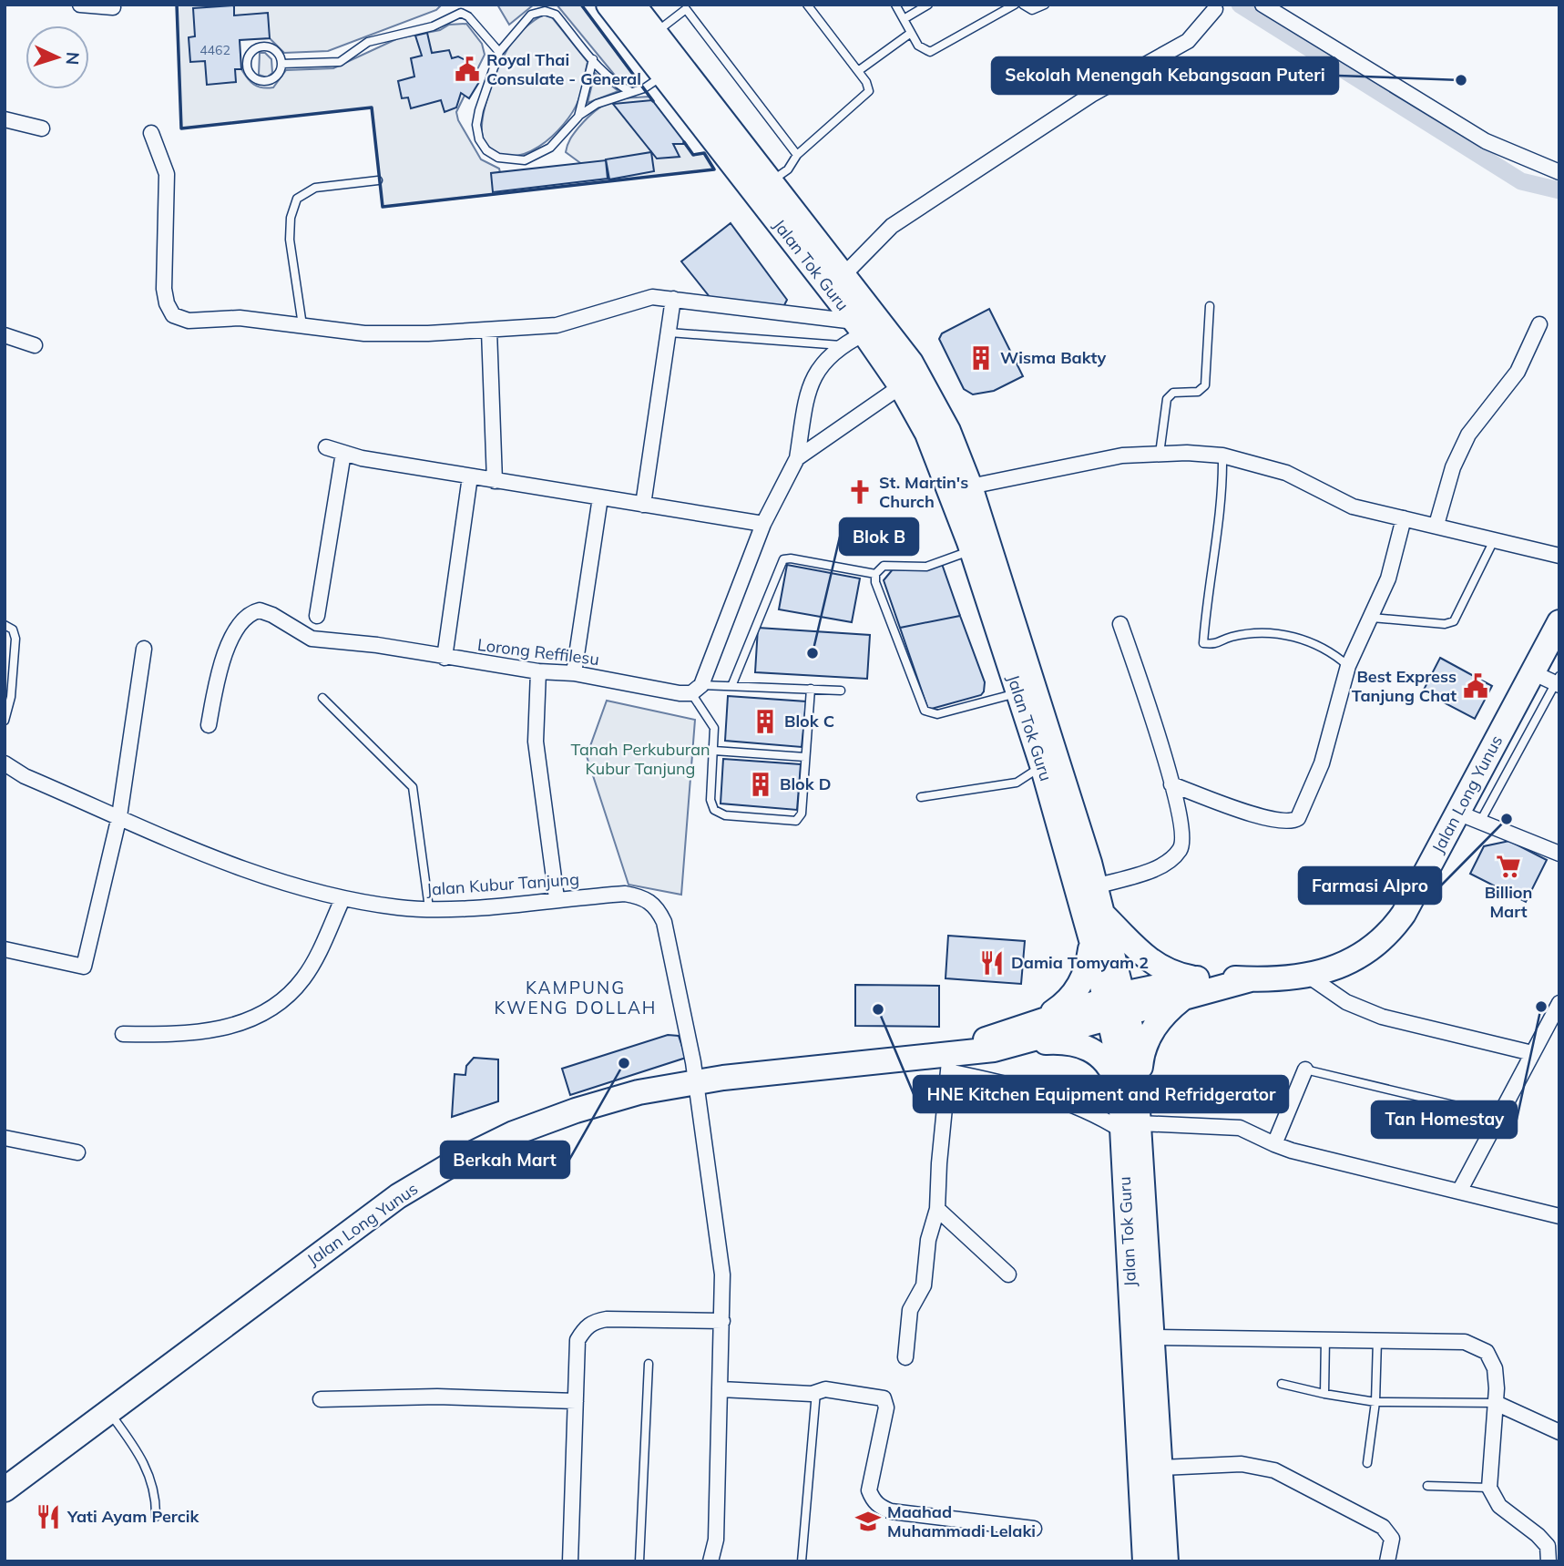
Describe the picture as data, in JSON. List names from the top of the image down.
{
  "streets": {
    "main road": ["Jalan Tok Guru", "Jalan Long Yunus"],
    "street": ["Lorong Reffilesu", "Jalan Kubur Tanjung"]
  },
  "crossings": [
    ["Jalan Tok Guru", "Jalan Long Yunus"],
    ["Jalan Long Yunus", "Jalan Kubur Tanjung"]
  ],
  "districts": ["KAMPUNG KWENG DOLLAH"],
  "parks": ["Tanah Perkuburan Kubur Tanjung"],
  "places": {
    "public building": ["Royal Thai Consulate - General", "Best Express Tanjung Chat"],
    "other": [
      "Sekolah Menengah Kebangsaan Puteri",
      "Blok B",
      "Farmasi Alpro",
      "Tan Homestay",
      "HNE Kitchen Equipment and Refridgerator",
      "Berkah Mart"
    ],
    "building": ["Wisma Bakty", "Blok C", "Blok D"],
    "church": ["St. Martin's Church"],
    "supermarket": ["Billion Mart"],
    "restaurant": ["Damia Tomyam 2", "Yati Ayam Percik"],
    "school or university": ["Maahad Muhammadi Lelaki"]
  },
  "house_numbers": ["4462"],
  "north": "right"
}
